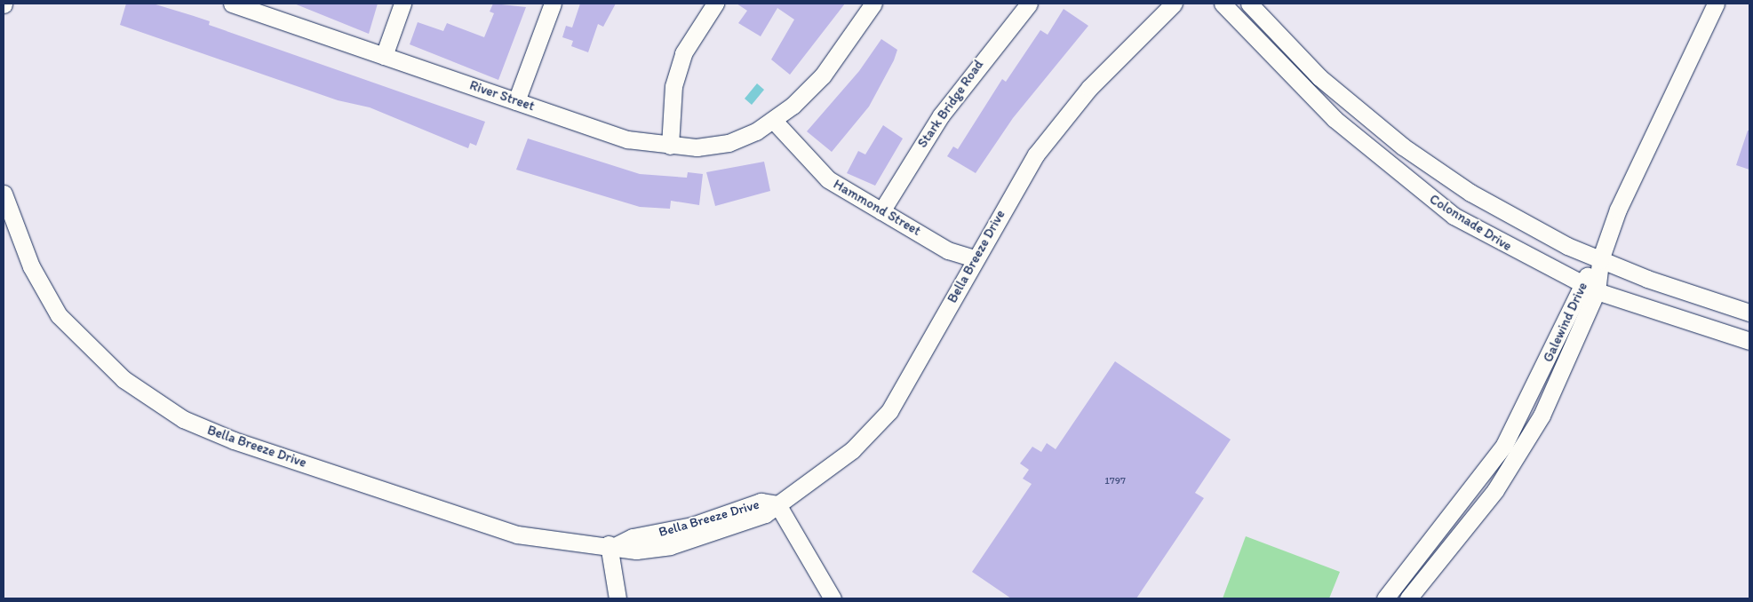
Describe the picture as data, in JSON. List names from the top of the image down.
{
  "streets": {
    "street": [
      "River Street",
      "Stark Bridge Road",
      "Hammond Street",
      "Colonnade Drive",
      "Bella Breeze Drive",
      "Galewind Drive"
    ]
  },
  "crossings": [
    ["River Street", "Hammond Street"],
    ["Stark Bridge Road", "Hammond Street"],
    ["Hammond Street", "Bella Breeze Drive"],
    ["Colonnade Drive", "Galewind Drive"]
  ],
  "house_numbers": ["1797"]
}
